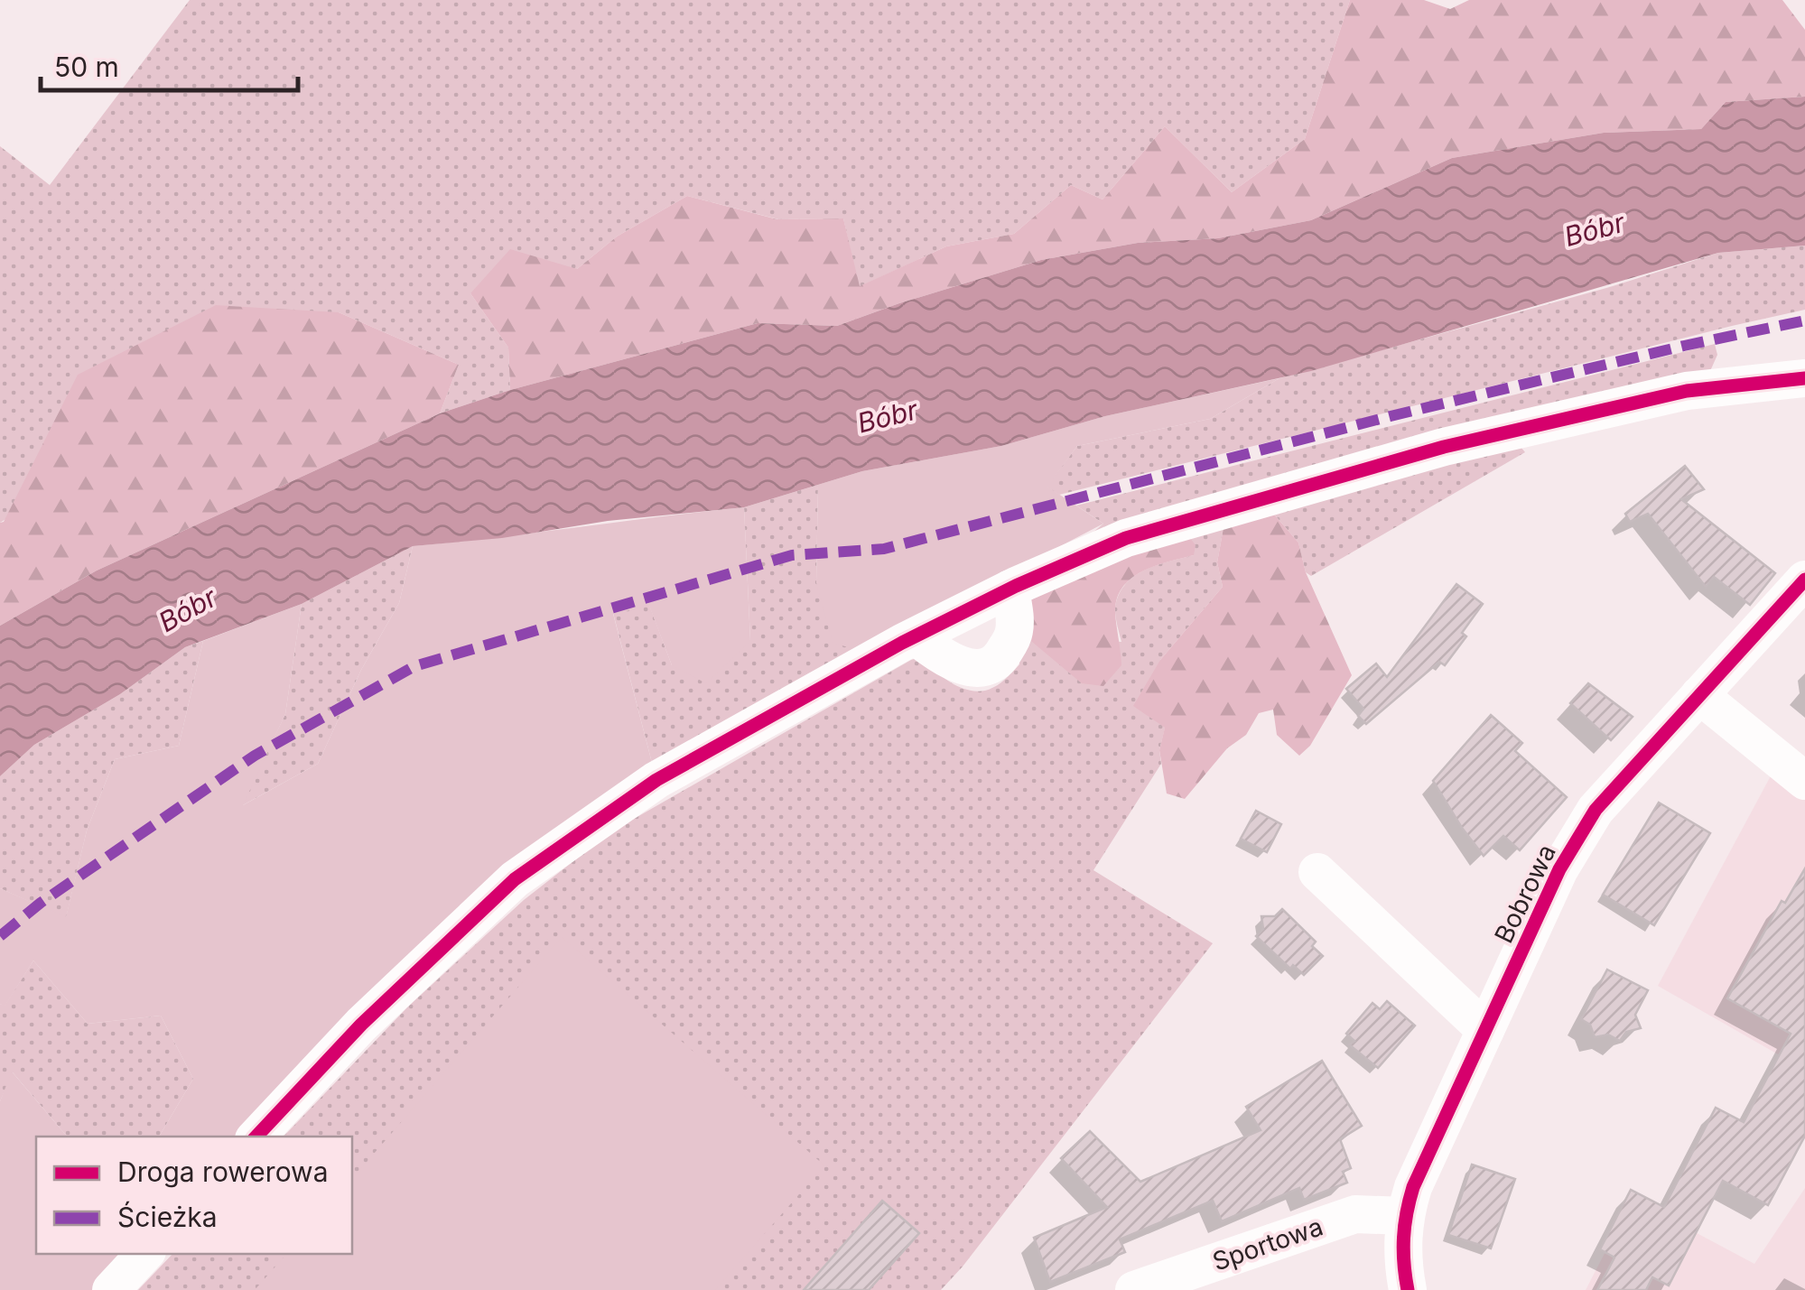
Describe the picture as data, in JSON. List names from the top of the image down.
{
  "streets": {
    "street": ["Bobrowa", "Sportowa"]
  },
  "crossings": [
    ["Bobrowa", "Sportowa"]
  ],
  "water": ["Bóbr"],
  "legend": ["Droga rowerowa", "Ścieżka"],
  "scale_bar": "50 m"
}
